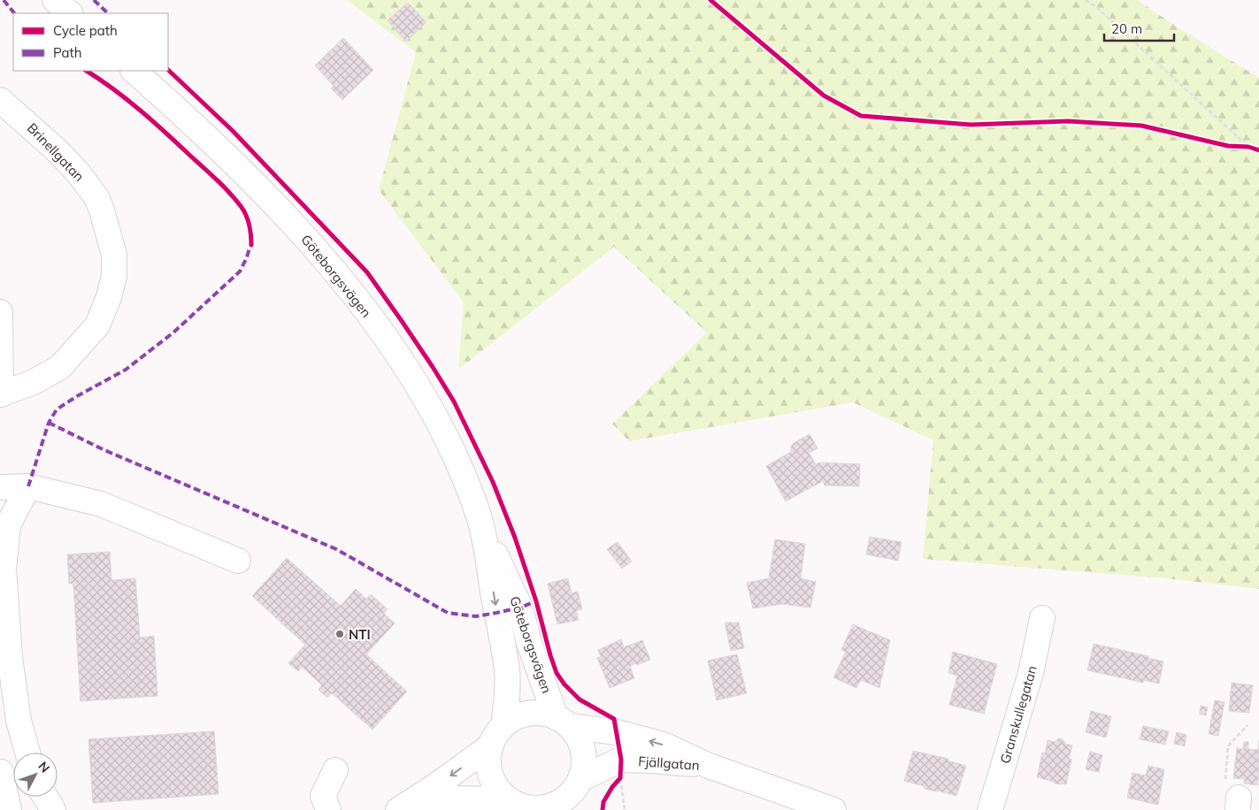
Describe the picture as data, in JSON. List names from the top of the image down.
{
  "streets": {
    "street": [
      "Brinellgatan",
      "Göteborgsvägen",
      "Granskullegatan",
      "Fjällgatan"
    ]
  },
  "crossings": [
    ["Göteborgsvägen", "Fjällgatan"]
  ],
  "one_way": ["Fjällgatan"],
  "places": ["NTI"],
  "legend": ["Cycle path", "Path"],
  "scale_bar": "20 m",
  "north": "top right"
}
